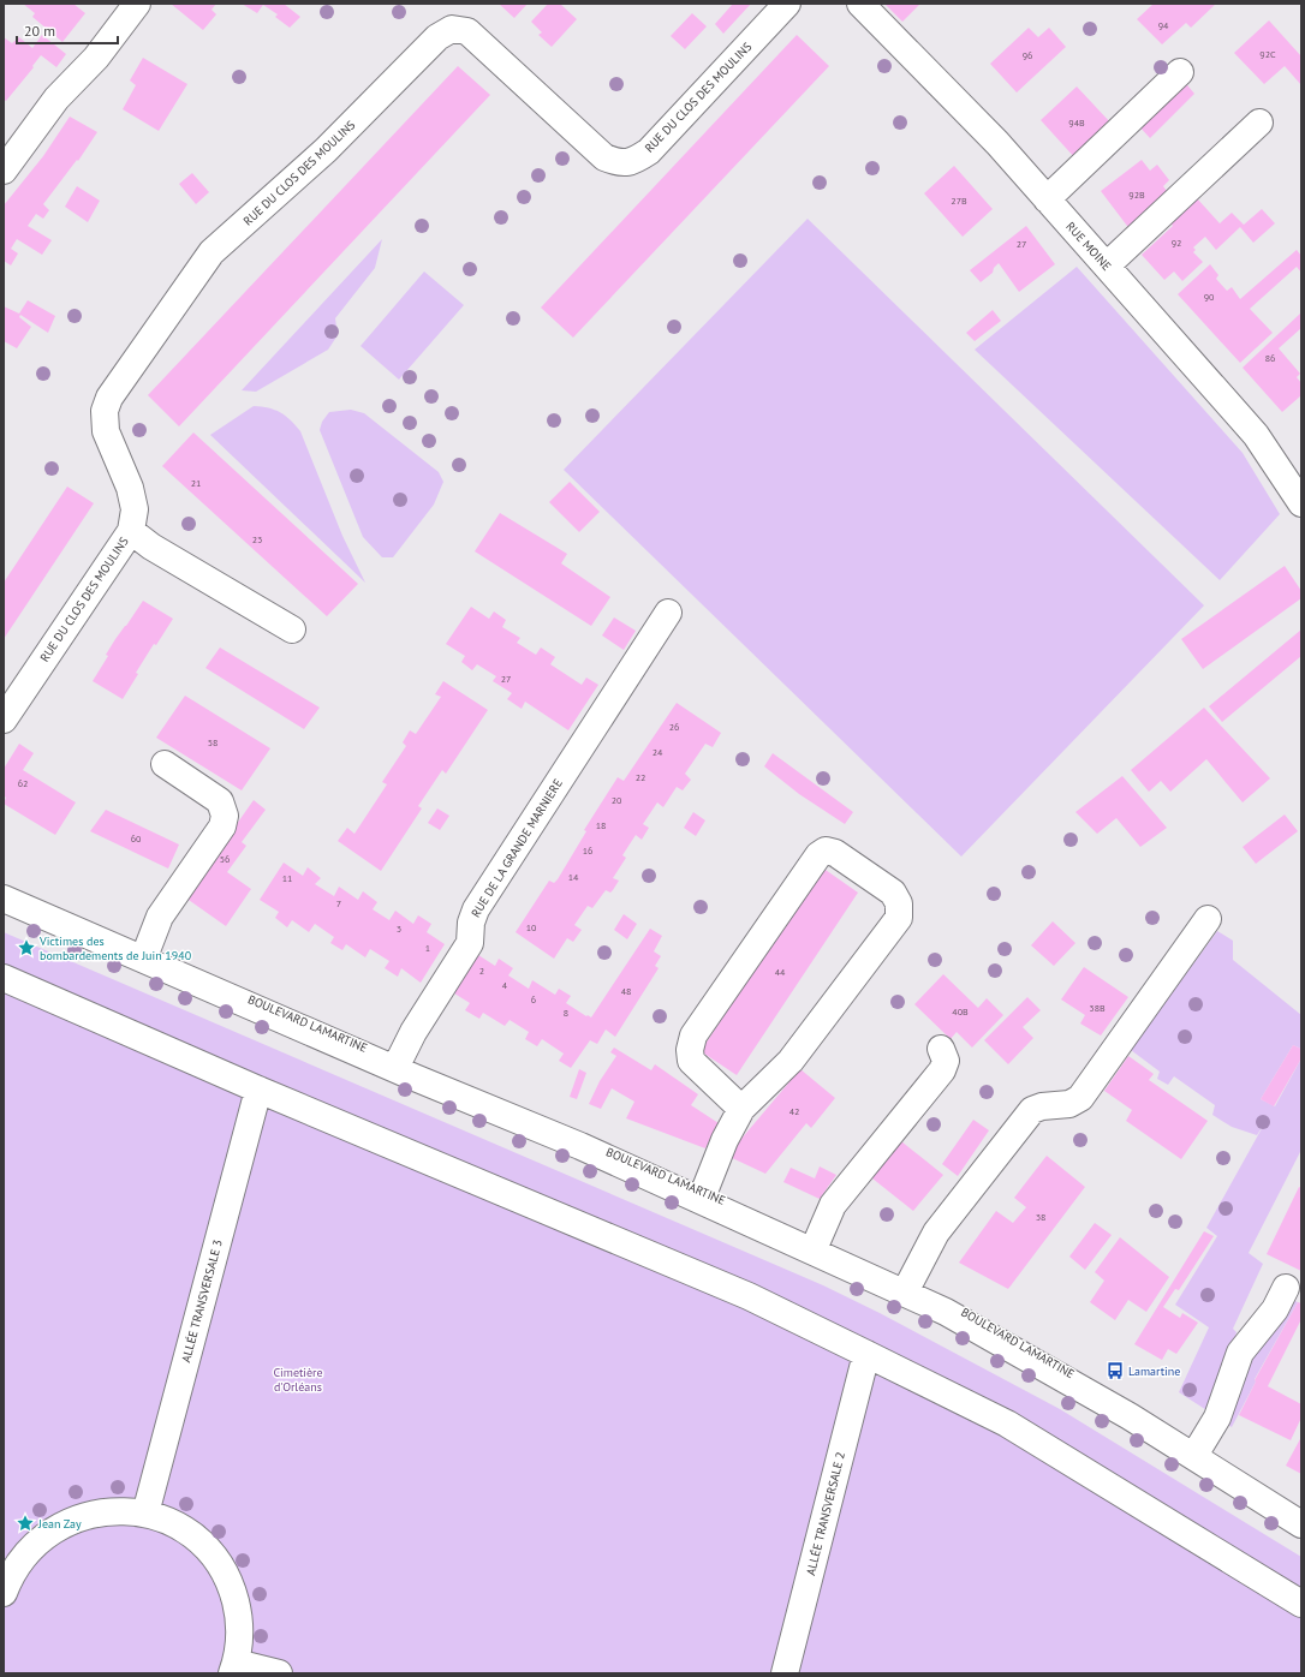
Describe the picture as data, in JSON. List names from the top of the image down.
{
  "streets": {
    "street": [
      "RUE DU CLOS DES MOULINS",
      "RUE MOINE",
      "RUE DE LA GRANDE MARNIERE",
      "BOULEVARD LAMARTINE",
      "ALLÉE TRANSVERSALE 3",
      "ALLÉE TRANSVERSALE 2"
    ]
  },
  "crossings": [
    ["RUE DE LA GRANDE MARNIERE", "BOULEVARD LAMARTINE"]
  ],
  "parks": ["Cimetière d'Orléans"],
  "places": {
    "place": ["Victimes des bombardements de Juin 1940", "Jean Zay"],
    "bus stop": ["Lamartine"]
  },
  "house_numbers": [
    "94",
    "92C",
    "96",
    "94B",
    "92B",
    "27B",
    "92",
    "27",
    "90",
    "86",
    "21",
    "23",
    "27",
    "26",
    "58",
    "24",
    "22",
    "62",
    "20",
    "18",
    "60",
    "16",
    "56",
    "14",
    "11",
    "7",
    "10",
    "3",
    "1",
    "2",
    "44",
    "4",
    "48",
    "6",
    "38B",
    "40B",
    "8",
    "42",
    "38"
  ],
  "scale_bar": "20 m"
}
